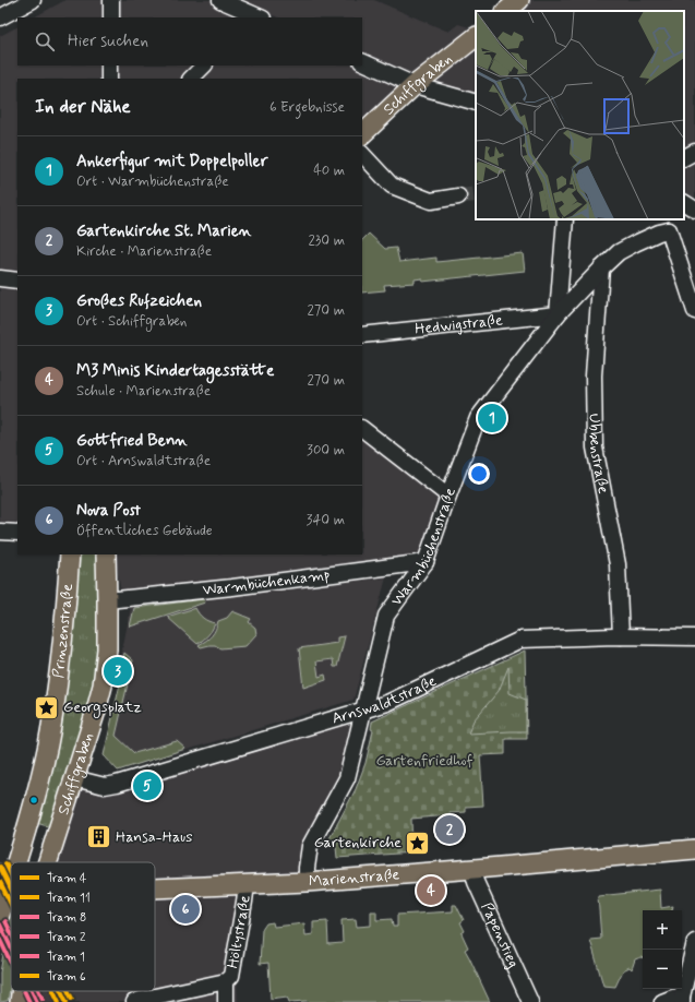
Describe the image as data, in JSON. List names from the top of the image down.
{
  "streets": {
    "main road": ["Schiffgraben", "Prinzenstraße", "Marienstraße"],
    "street": [
      "Hedwigstraße",
      "Ubbenstraße",
      "Warmbüchenstraße",
      "Warmbüchenkamp",
      "Arnswaldtstraße",
      "Höltystraße",
      "Papenstieg"
    ]
  },
  "crossings": [
    ["Schiffgraben", "Warmbüchenkamp"],
    ["Schiffgraben", "Arnswaldtstraße"],
    ["Hedwigstraße", "Warmbüchenstraße"],
    ["Ubbenstraße", "Warmbüchenstraße"],
    ["Ubbenstraße", "Arnswaldtstraße"],
    ["Warmbüchenstraße", "Warmbüchenkamp"],
    ["Warmbüchenstraße", "Arnswaldtstraße"],
    ["Warmbüchenstraße", "Marienstraße"],
    ["Marienstraße", "Höltystraße"],
    ["Marienstraße", "Papenstieg"]
  ],
  "parks": ["Gartenfriedhof"],
  "places": {
    "place": ["Georgsplatz", "Gartenkirche"],
    "building": ["Hansa-Haus"]
  },
  "lines": [
    "tram line 6",
    "tram line 4",
    "tram line 11",
    "tram line 1",
    "tram line 8",
    "tram line 2"
  ],
  "legend": [
    "Tram 4",
    "Tram 11",
    "Tram 8",
    "Tram 2",
    "Tram 1",
    "Tram 6"
  ],
  "page": {
    "search": "Hier suchen",
    "heading": ["In der Nähe", "6 Ergebnisse"],
    "list": [
      {
        "mark": "1",
        "name": "Ankerfigur mit Doppelpoller",
        "note": "Ort · Warmbüchenstraße",
        "value": "40 m"
      },
      {
        "mark": "2",
        "name": "Gartenkirche St. Marien",
        "note": "Kirche · Marienstraße",
        "value": "230 m"
      },
      {
        "mark": "3",
        "name": "Großes Rufzeichen",
        "note": "Ort · Schiffgraben",
        "value": "270 m"
      },
      {
        "mark": "4",
        "name": "M3 Minis Kindertagesstätte",
        "note": "Schule · Marienstraße",
        "value": "270 m"
      },
      {
        "mark": "5",
        "name": "Gottfried Benn",
        "note": "Ort · Arnswaldtstraße",
        "value": "300 m"
      },
      {
        "mark": "6",
        "name": "Nova Post",
        "note": "Öffentliches Gebäude",
        "value": "340 m"
      }
    ],
    "pins": [
      "1",
      "3",
      "5",
      "2",
      "4",
      "6"
    ],
    "map_buttons": ["+", "−"]
  }
}
